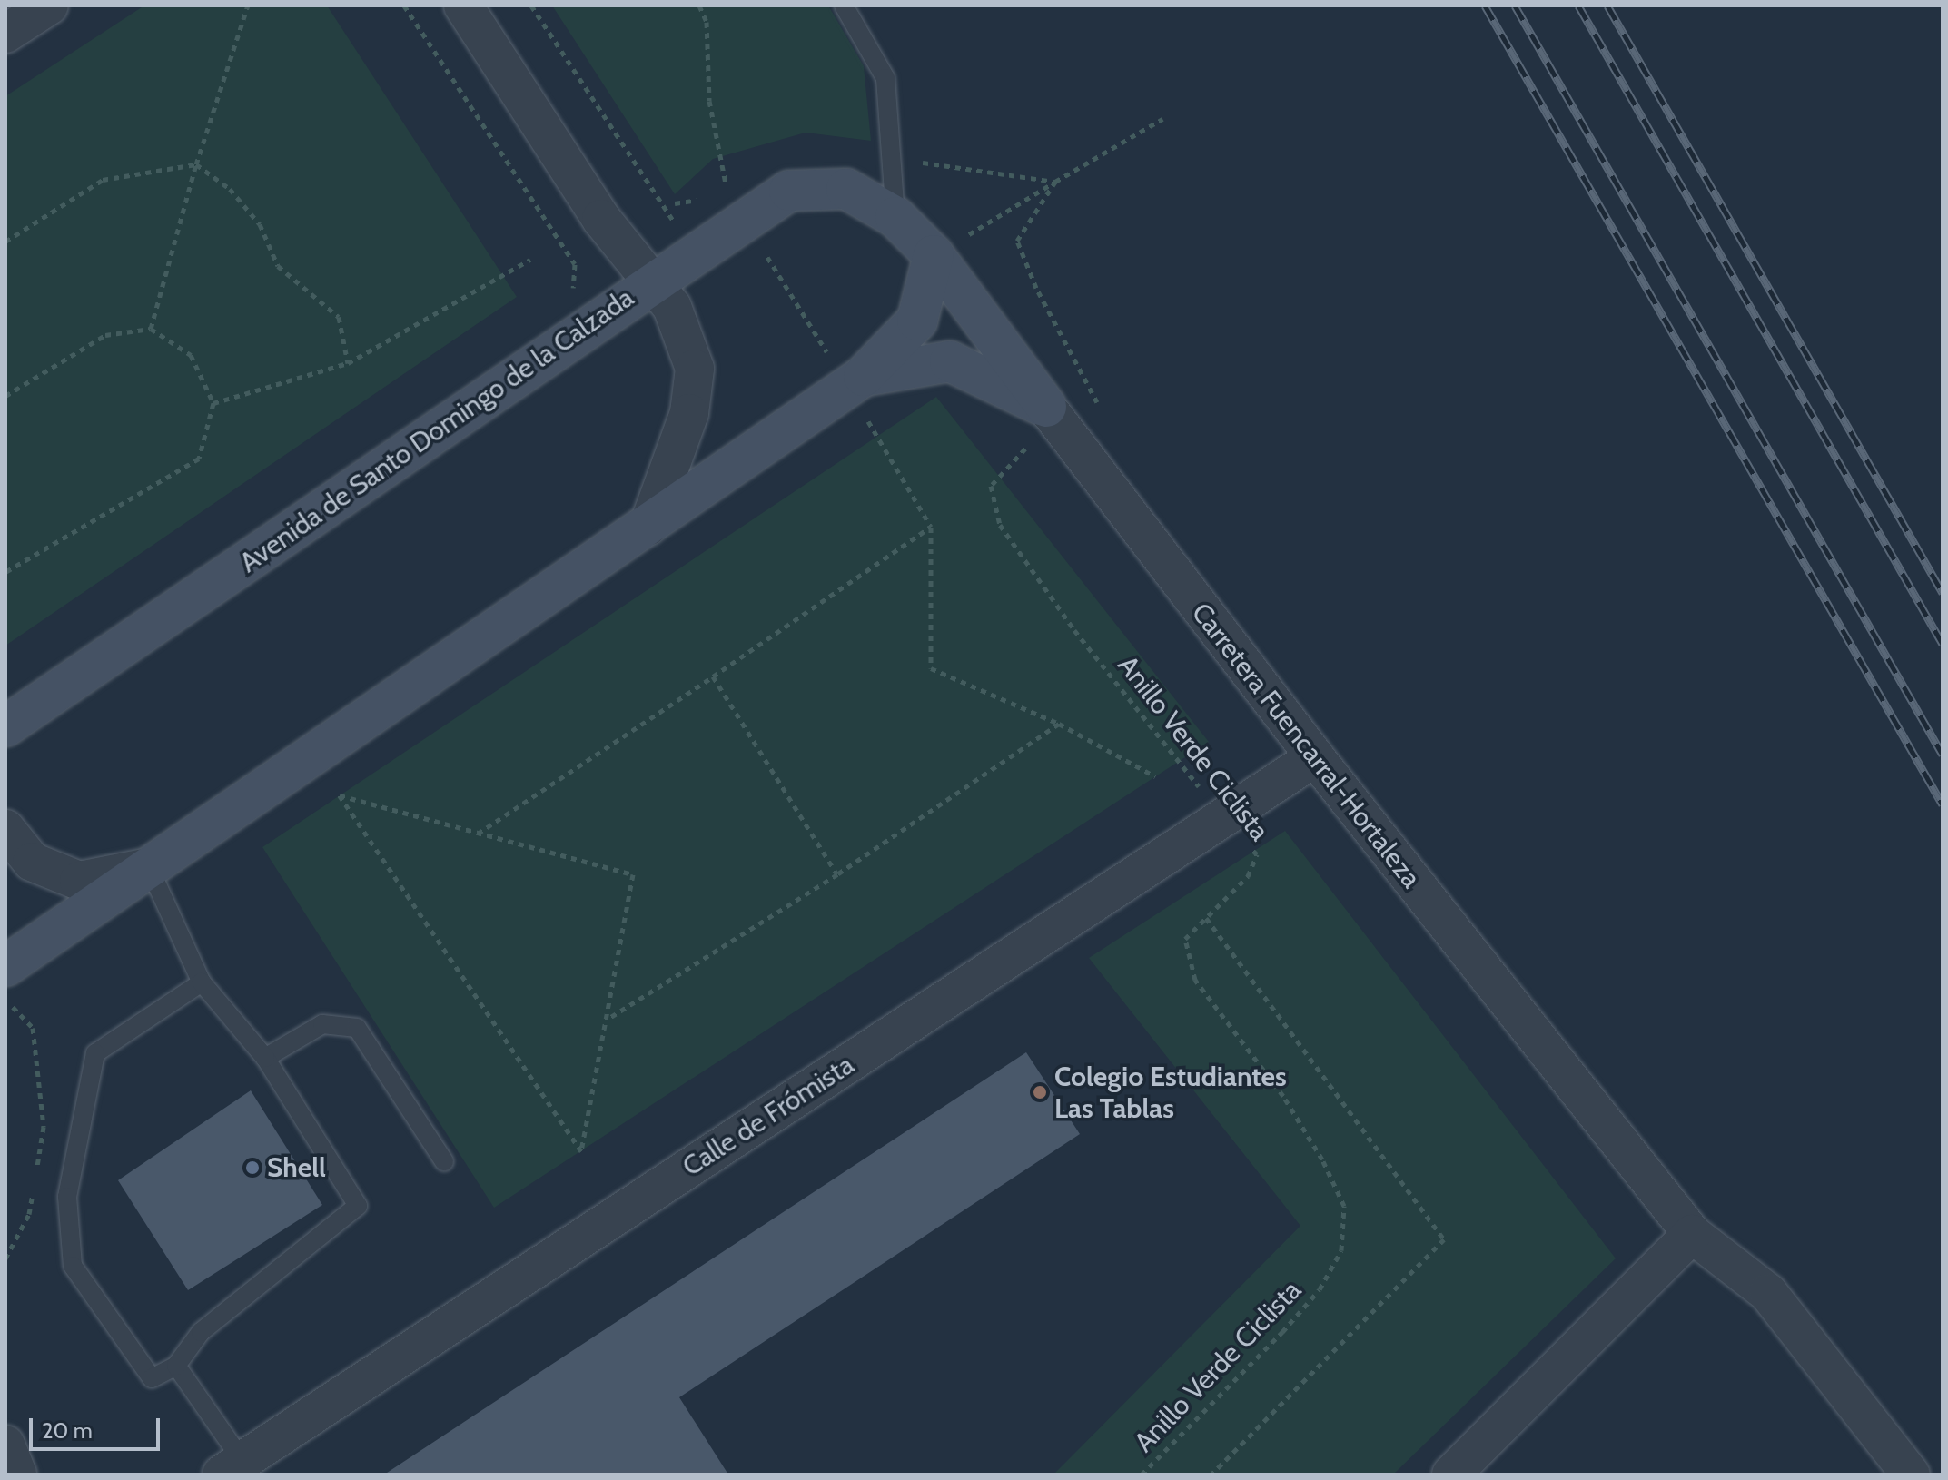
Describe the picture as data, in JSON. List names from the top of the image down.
{
  "streets": {
    "street": ["Avenida de Santo Domingo de la Calzada", "Carretera Fuencarral-Hortaleza", "Calle de Frómista"],
    "path": ["Anillo Verde Ciclista"]
  },
  "crossings": [
    ["Avenida de Santo Domingo de la Calzada", "Carretera Fuencarral-Hortaleza"],
    ["Carretera Fuencarral-Hortaleza", "Anillo Verde Ciclista"],
    ["Carretera Fuencarral-Hortaleza", "Calle de Frómista"],
    ["Anillo Verde Ciclista", "Calle de Frómista"]
  ],
  "places": ["Colegio Estudiantes Las Tablas", "Shell"],
  "scale_bar": "20 m"
}
